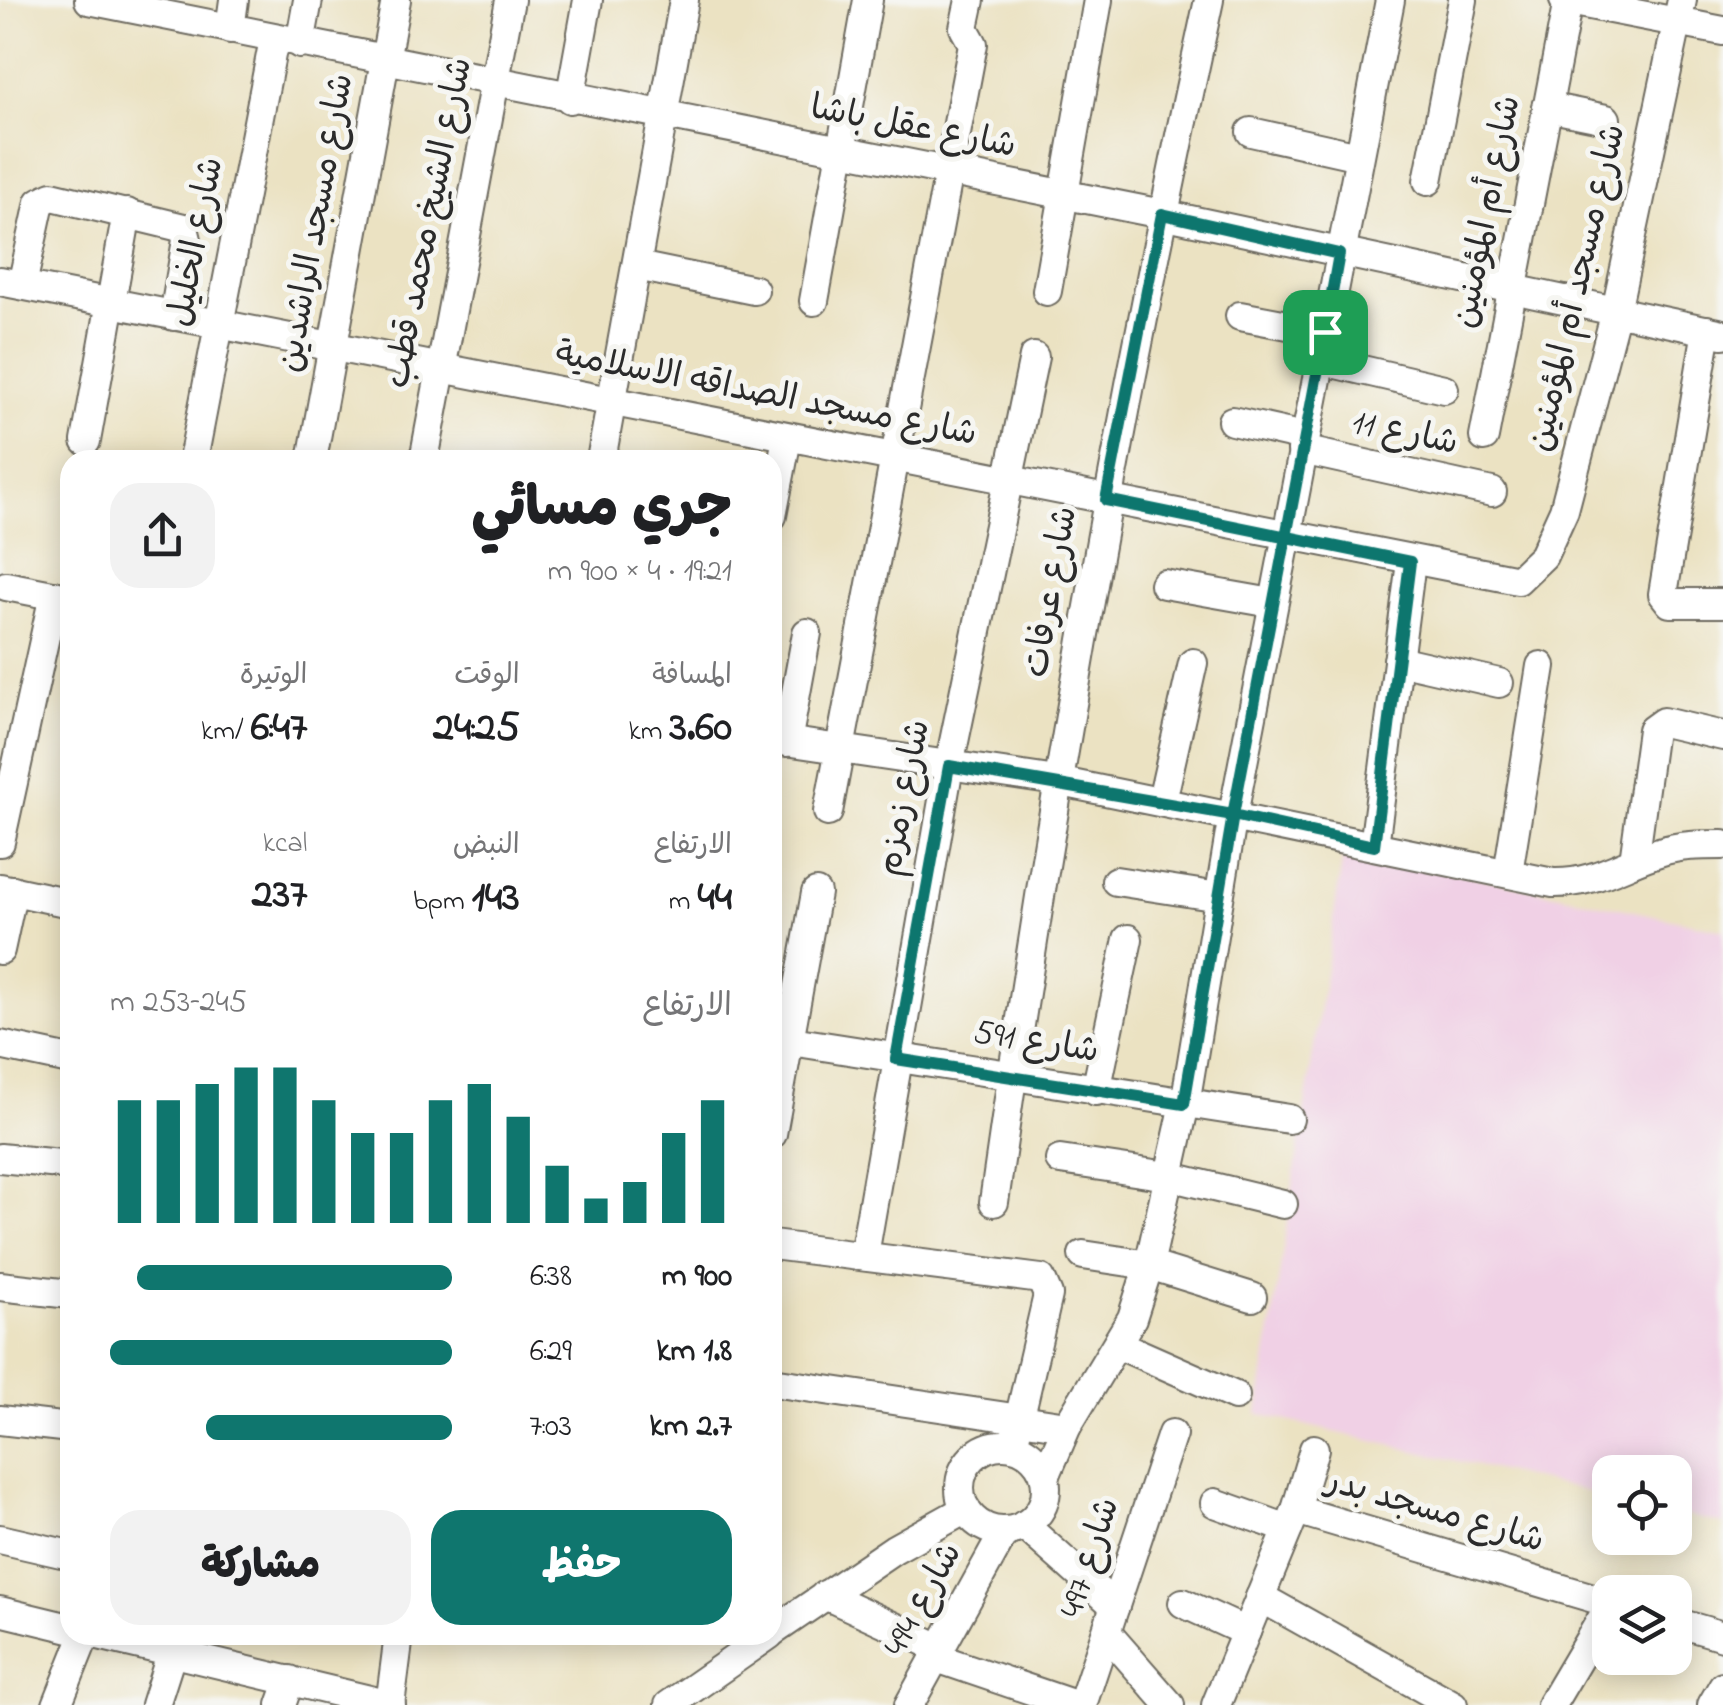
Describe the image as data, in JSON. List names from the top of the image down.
{
  "streets": {
    "street": [
      "شارع عقل باشا",
      "شارع أم المؤمنين",
      "شارع مسجد الراشدين",
      "شارع الشيخ محمد قطب",
      "شارع الخليل",
      "شارع مسجد أم المؤمنين",
      "شارع مسجد الصداقه الاسلامية",
      "شارع 11",
      "شارع عرفات",
      "شارع زمزم",
      "شارع 591",
      "شارع مسجد بدر",
      "شارع 497",
      "شارع 494"
    ]
  },
  "crossings": [
    ["شارع عقل باشا", "شارع أم المؤمنين"],
    ["شارع عقل باشا", "شارع مسجد الراشدين"],
    ["شارع عقل باشا", "شارع الشيخ محمد قطب"],
    ["شارع عقل باشا", "شارع الخليل"],
    ["شارع عقل باشا", "شارع مسجد أم المؤمنين"],
    ["شارع عقل باشا", "شارع عرفات"],
    ["شارع مسجد الراشدين", "شارع مسجد الصداقه الاسلامية"],
    ["شارع الشيخ محمد قطب", "شارع مسجد الصداقه الاسلامية"],
    ["شارع الخليل", "شارع مسجد الصداقه الاسلامية"],
    ["شارع مسجد أم المؤمنين", "شارع مسجد الصداقه الاسلامية"],
    ["شارع مسجد الصداقه الاسلامية", "شارع عرفات"],
    ["شارع مسجد الصداقه الاسلامية", "شارع زمزم"],
    ["شارع عرفات", "شارع 591"],
    ["شارع زمزم", "شارع 591"]
  ],
  "page": {
    "heading": ["جري مسائي", "19:21 · 4 × 900 m"],
    "stats": [
      ["المسافة", "3.60 km"],
      ["الوقت", "24:25"],
      ["الوتيرة", "6:47 /km"],
      ["الارتفاع", "44 m"],
      ["النبض", "143 bpm"],
      ["kcal", "237"]
    ],
    "chart": ["الارتفاع", "245–253 m"],
    "list": [
      {
        "name": "900 m",
        "note": "6:38"
      },
      {
        "name": "1.8 km",
        "note": "6:29"
      },
      {
        "name": "2.7 km",
        "note": "7:03"
      }
    ],
    "buttons": ["حفظ", "مشاركة"]
  }
}
